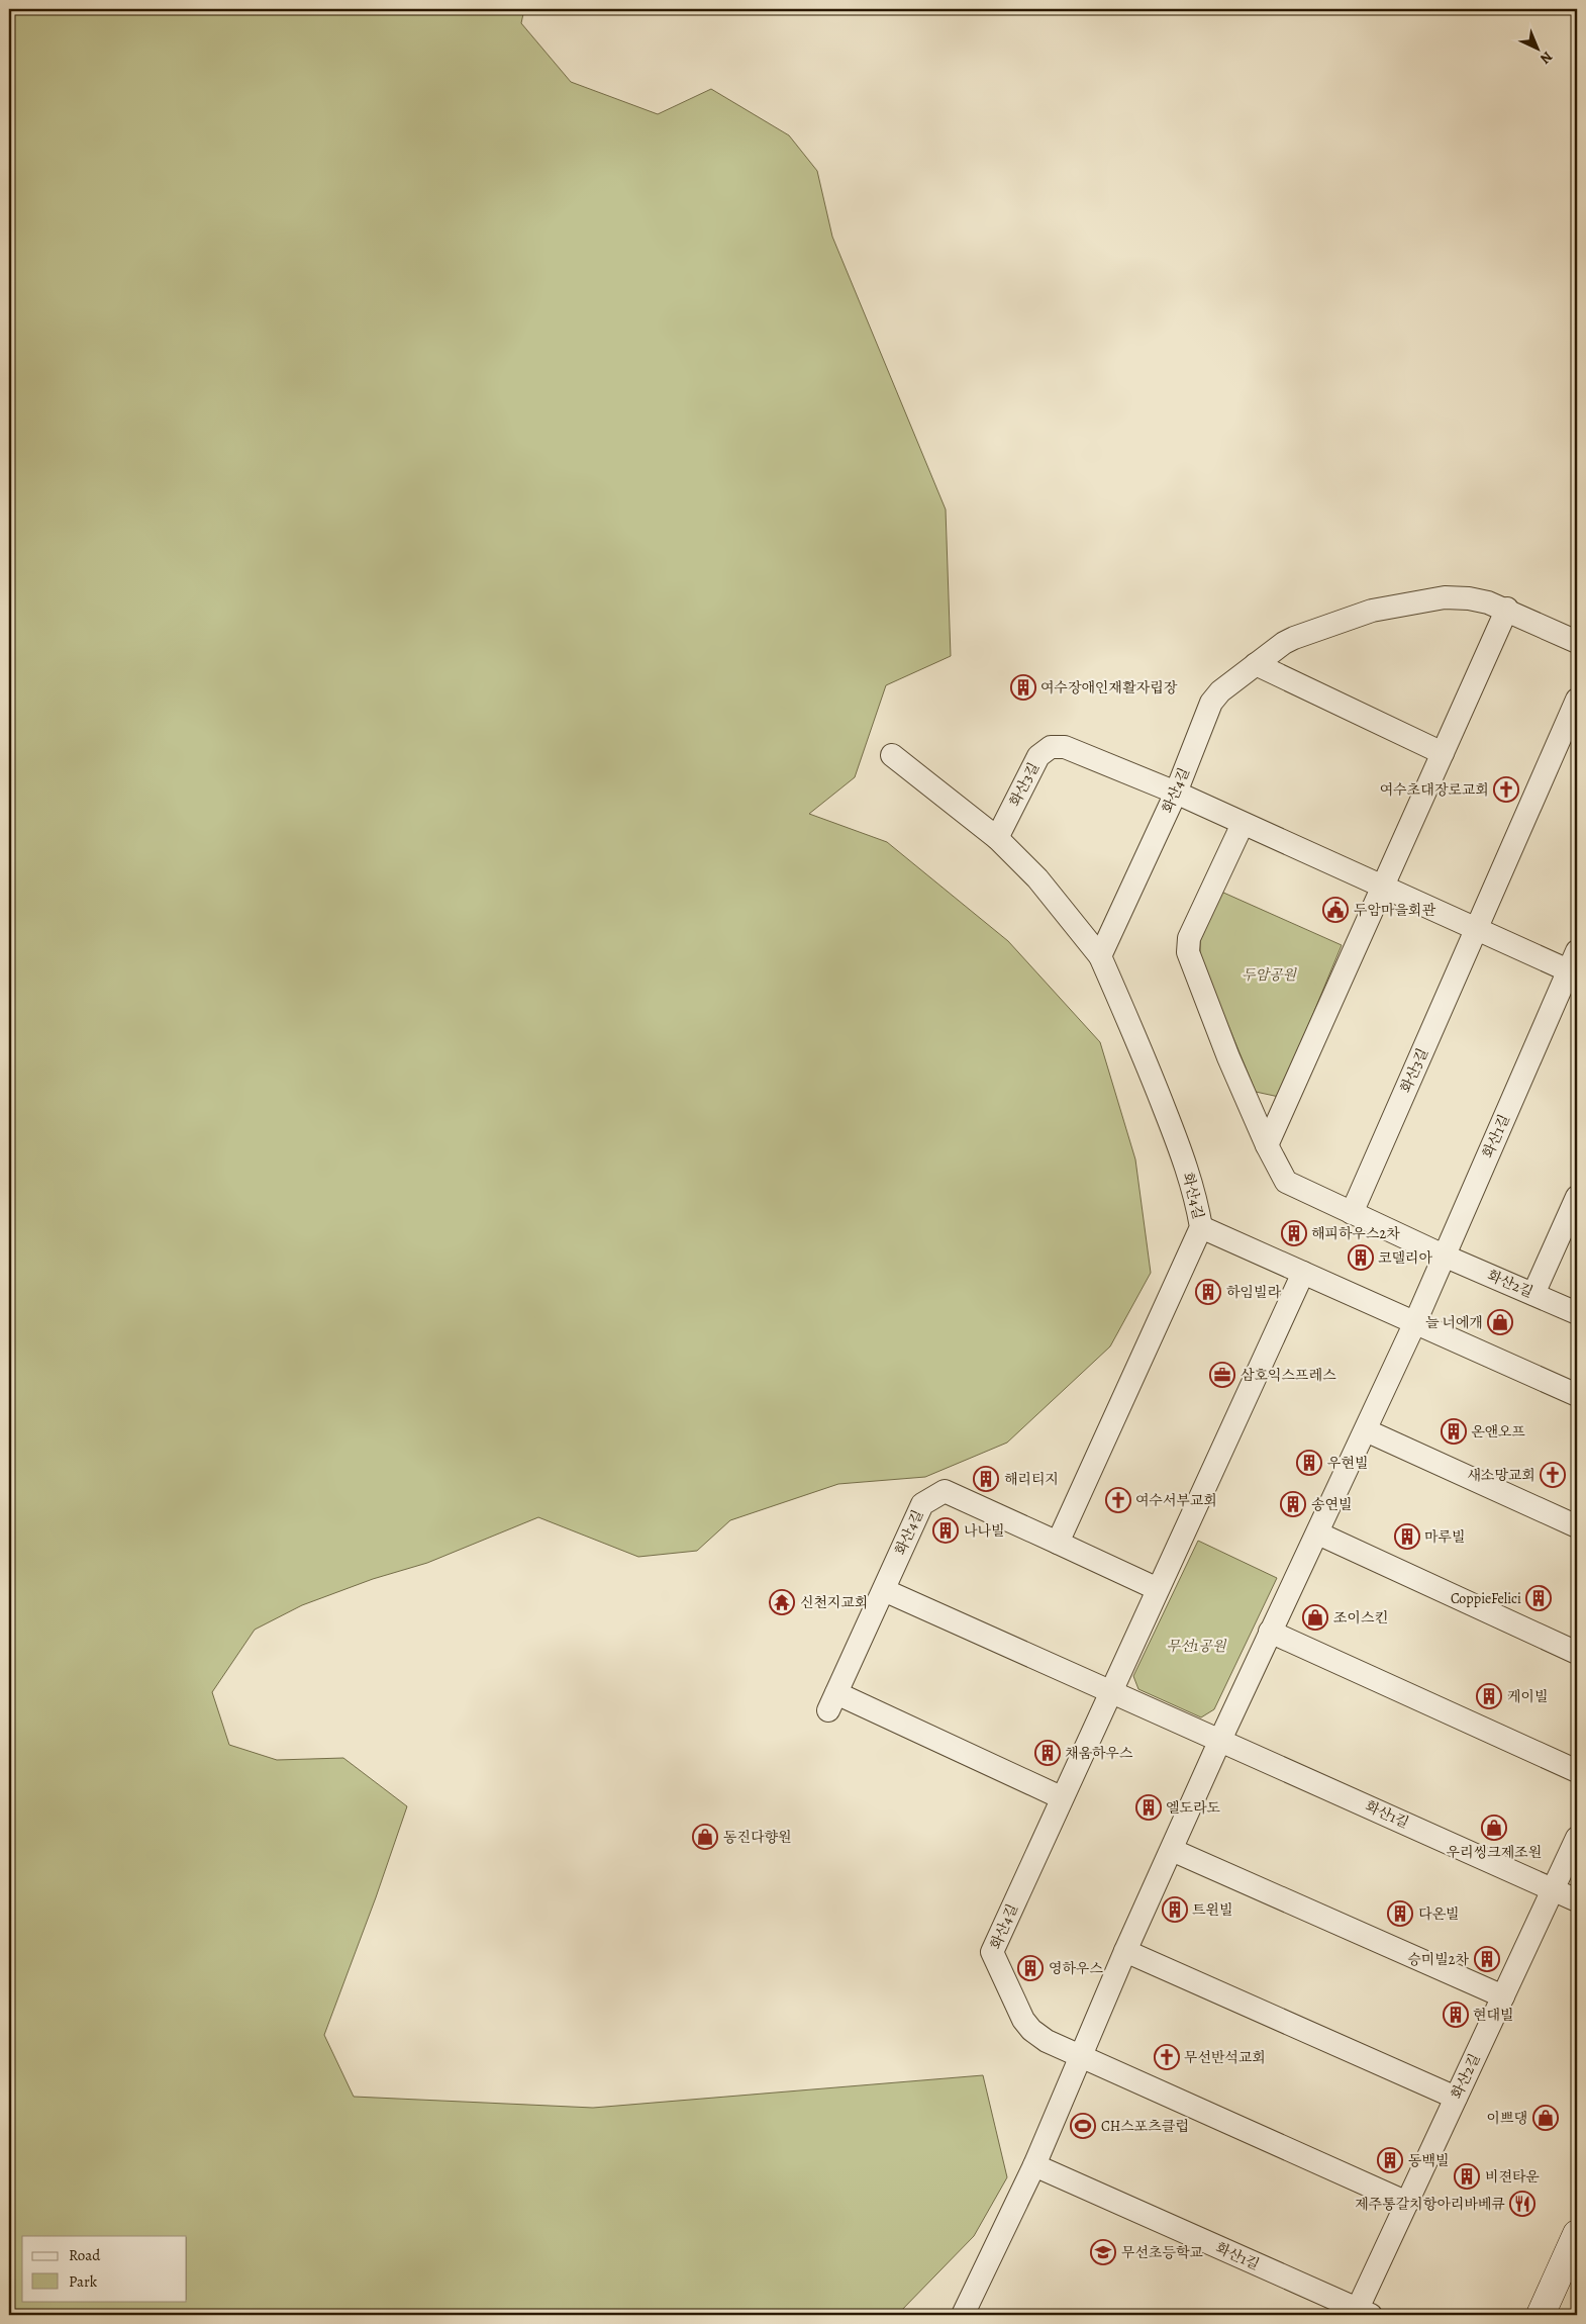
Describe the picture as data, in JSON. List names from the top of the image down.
{
  "streets": {
    "street": [
      "화산3길",
      "화산4길",
      "화산1길",
      "화산2길"
    ]
  },
  "crossings": [
    ["화산3길", "화산4길"],
    ["화산3길", "화산1길"],
    ["화산4길", "화산1길"],
    ["화산1길", "화산2길"]
  ],
  "parks": ["두암공원", "무선1공원"],
  "places": {
    "building": [
      "여수장애인재활자립장",
      "해피하우스2차",
      "코델리아",
      "하임빌라",
      "온앤오프",
      "우현빌",
      "해리티지",
      "송연빌",
      "나나빌",
      "마루빌",
      "CoppieFelici",
      "케이빌",
      "채움하우스",
      "엘도라도",
      "트윈빌",
      "다온빌",
      "승미빌2차",
      "영하우스",
      "현대빌",
      "동백빌",
      "비젼타운"
    ],
    "church": [
      "여수초대장로교회",
      "새소망교회",
      "여수서부교회",
      "무선반석교회"
    ],
    "public building": ["두암마을회관"],
    "shop": [
      "늘 너에개",
      "조이스킨",
      "우리씽크제조원",
      "동진다향원",
      "이쁘댕"
    ],
    "office": ["삼호익스프레스"],
    "temple": ["신천지교회"],
    "sports": ["CH스포츠클럽"],
    "restaurant": ["제주통갈치항아리바베큐"],
    "school or university": ["무선초등학교"]
  },
  "legend": ["Road", "Park"],
  "north": "bottom right"
}
